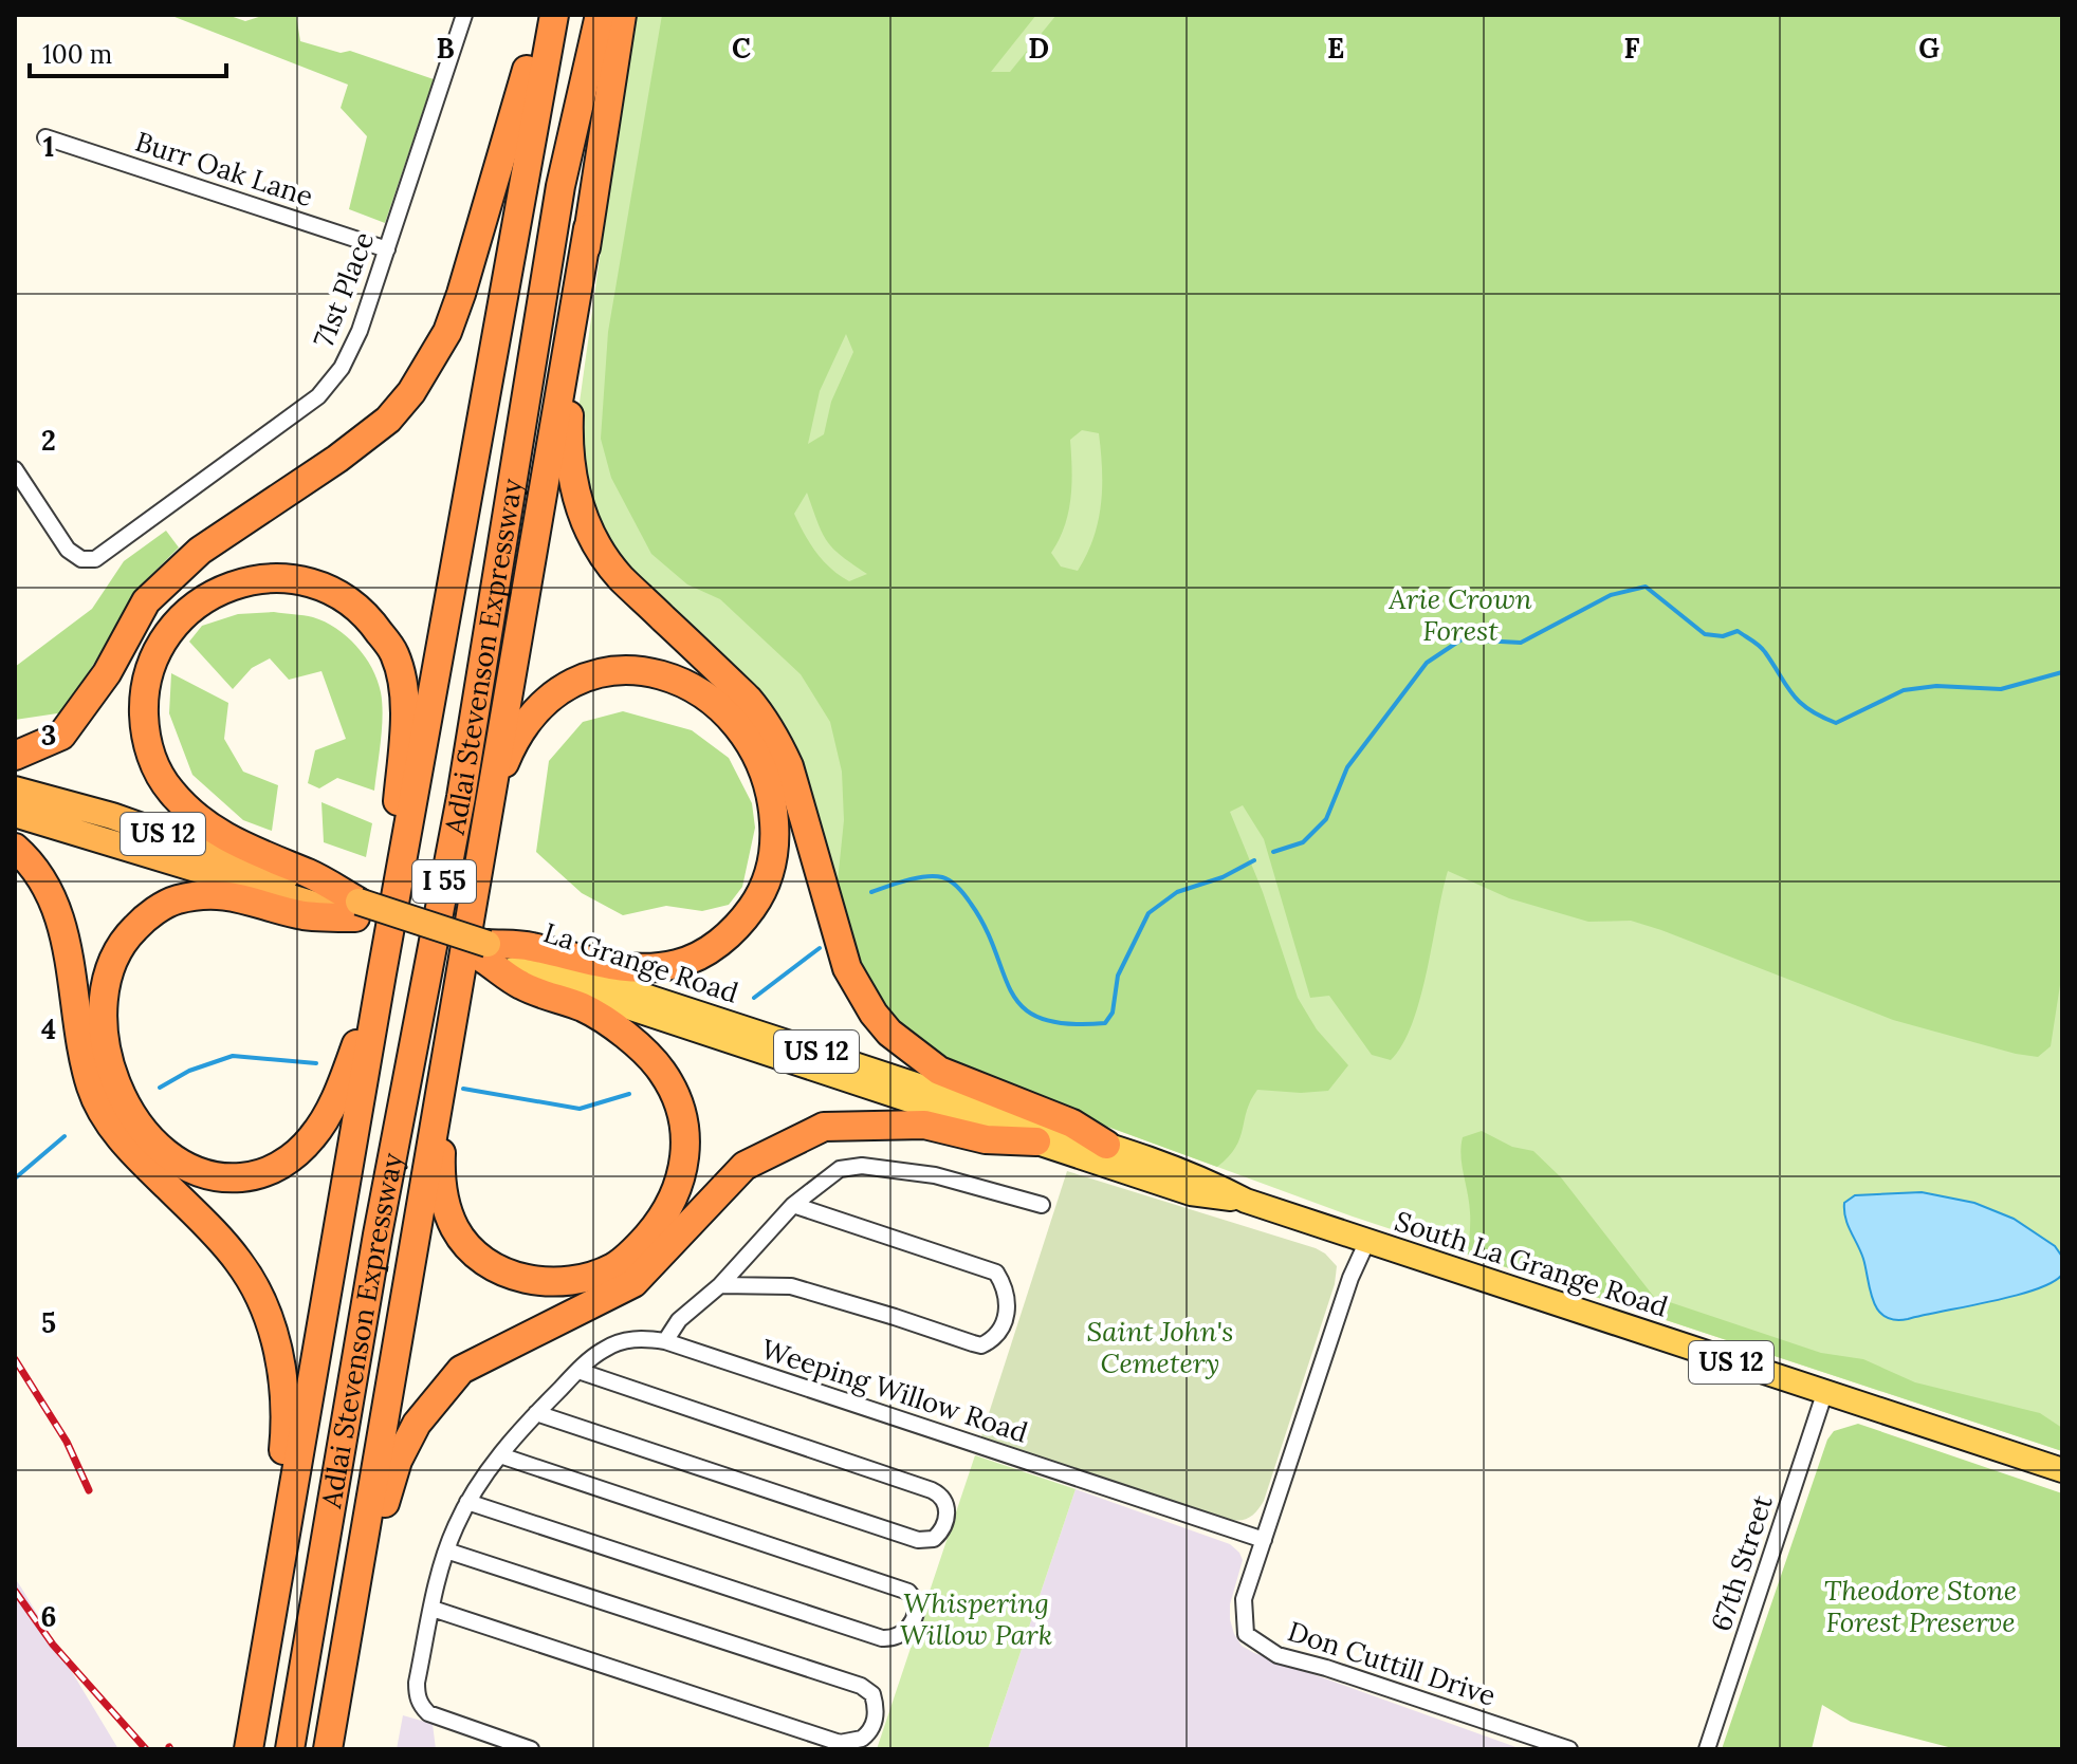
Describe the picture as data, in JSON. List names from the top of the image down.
{
  "streets": {
    "highway": ["Adlai Stevenson Expressway", "US 12", "I 55"],
    "main road": ["La Grange Road", "South La Grange Road"],
    "street": [
      "Burr Oak Lane",
      "71st Place",
      "Weeping Willow Road",
      "67th Street",
      "Don Cuttill Drive"
    ]
  },
  "crossings": [
    ["Burr Oak Lane", "71st Place"],
    ["La Grange Road", "South La Grange Road"],
    ["South La Grange Road", "67th Street"],
    ["Weeping Willow Road", "Don Cuttill Drive"]
  ],
  "parks": [
    "Arie Crown Forest",
    "Saint John's Cemetery",
    "Theodore Stone Forest Preserve",
    "Whispering Willow Park"
  ],
  "scale_bar": "100 m",
  "grid": {
    "columns": [
      "B",
      "C",
      "D",
      "E",
      "F",
      "G"
    ],
    "rows": [
      "1",
      "2",
      "3",
      "4",
      "5",
      "6"
    ]
  }
}
